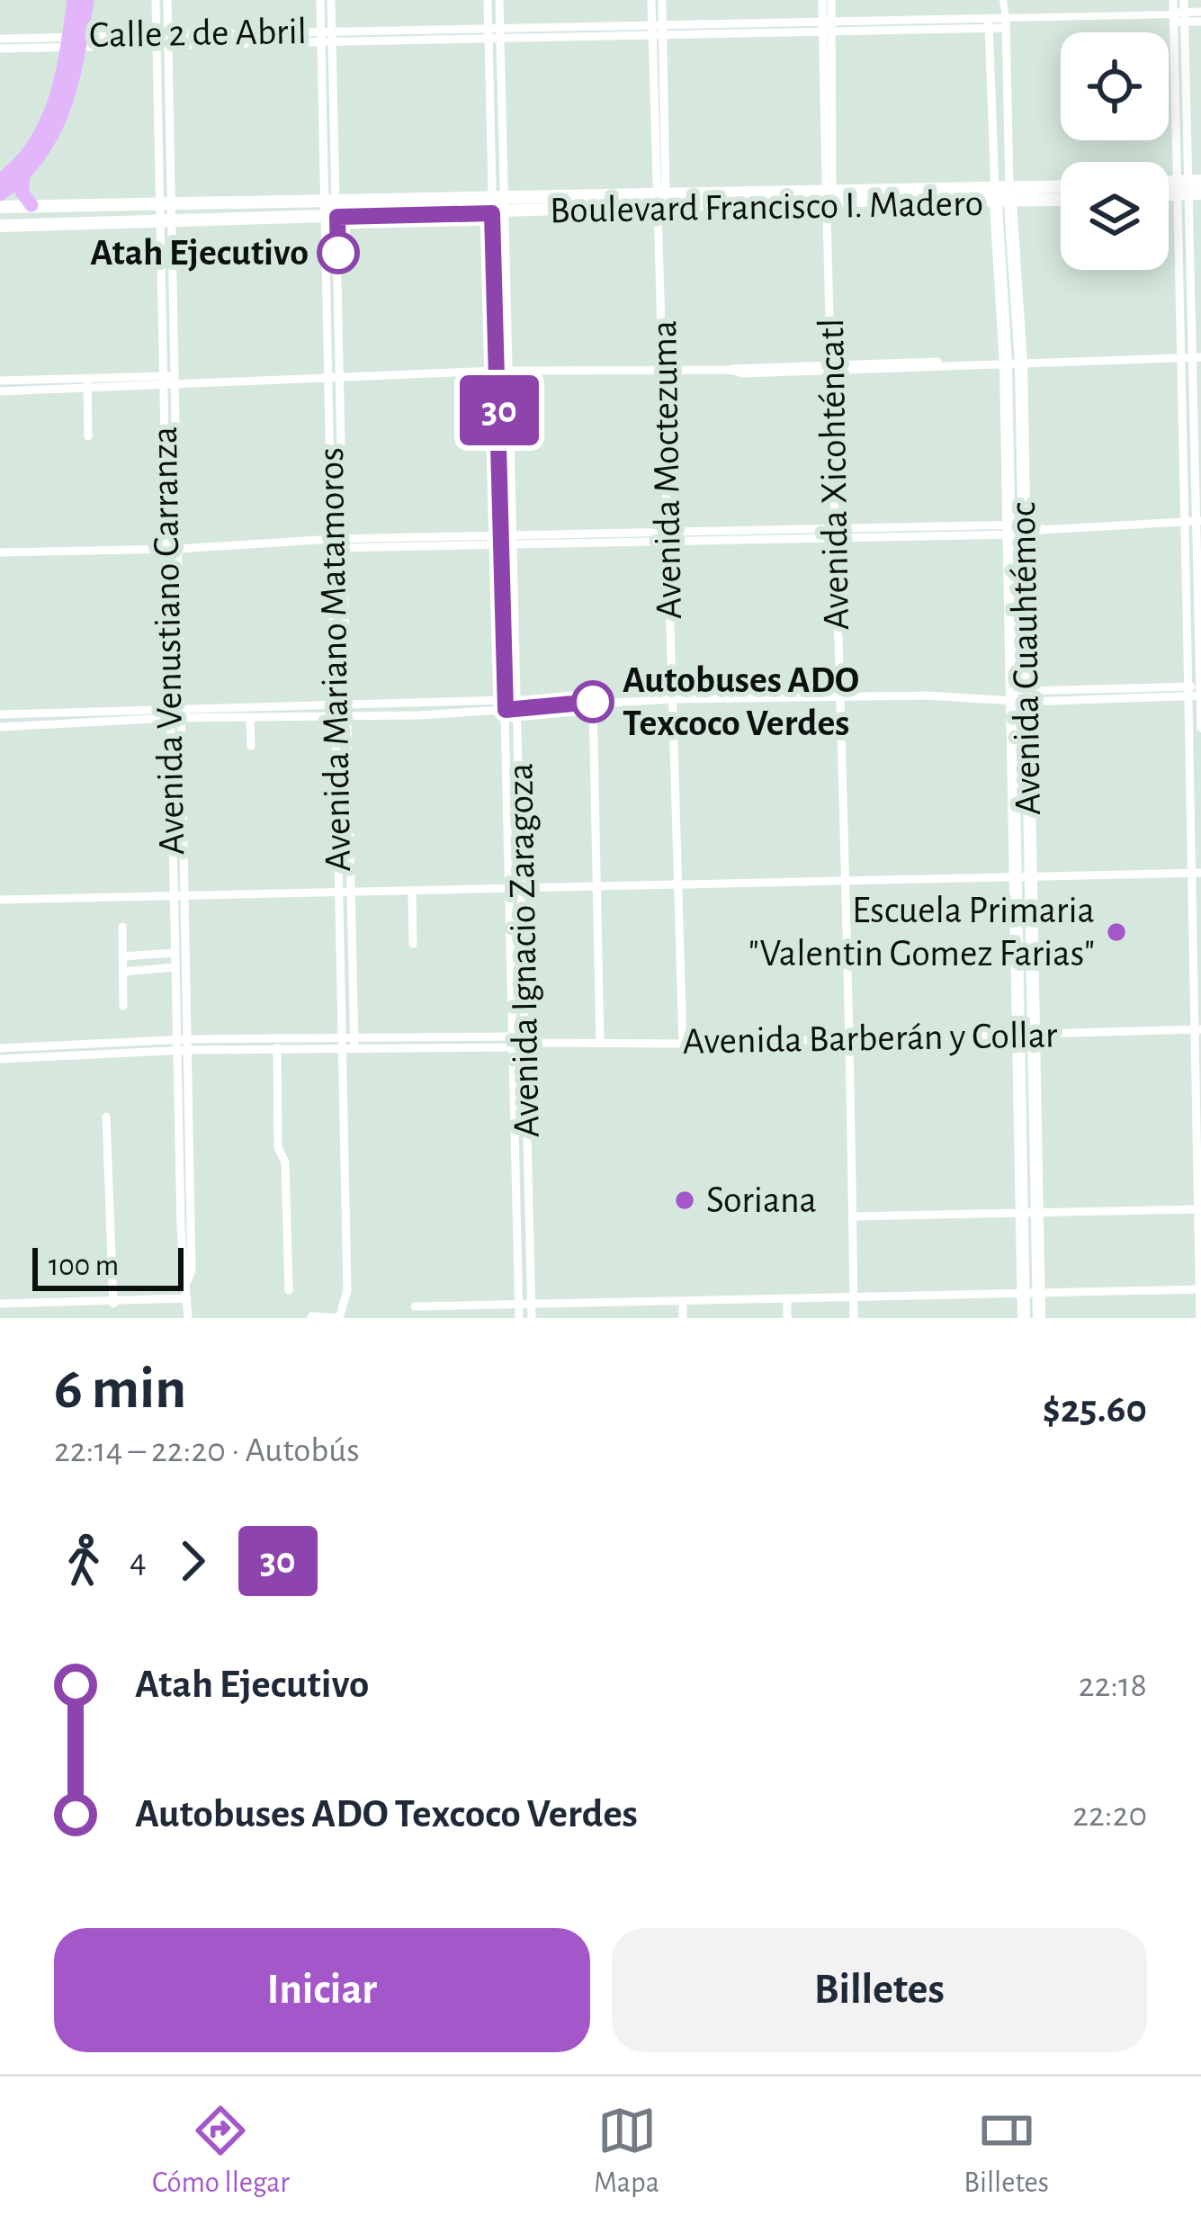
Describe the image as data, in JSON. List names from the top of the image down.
{
  "streets": {
    "main road": ["Boulevard Francisco I. Madero", "Avenida Cuauhtémoc"],
    "street": [
      "Calle 2 de Abril",
      "Avenida Moctezuma",
      "Avenida Xicohténcatl",
      "Avenida Venustiano Carranza",
      "Avenida Mariano Matamoros",
      "Avenida Ignacio Zaragoza",
      "Avenida Barberán y Collar"
    ]
  },
  "crossings": [
    ["Calle 2 de Abril", "Avenida Moctezuma"],
    ["Calle 2 de Abril", "Avenida Xicohténcatl"],
    ["Calle 2 de Abril", "Avenida Venustiano Carranza"],
    ["Calle 2 de Abril", "Avenida Cuauhtémoc"],
    ["Calle 2 de Abril", "Avenida Mariano Matamoros"],
    ["Calle 2 de Abril", "Avenida Ignacio Zaragoza"],
    ["Boulevard Francisco I. Madero", "Avenida Moctezuma"],
    ["Boulevard Francisco I. Madero", "Avenida Xicohténcatl"],
    ["Boulevard Francisco I. Madero", "Avenida Venustiano Carranza"],
    ["Boulevard Francisco I. Madero", "Avenida Cuauhtémoc"],
    ["Boulevard Francisco I. Madero", "Avenida Mariano Matamoros"],
    ["Boulevard Francisco I. Madero", "Avenida Ignacio Zaragoza"],
    ["Avenida Moctezuma", "Avenida Barberán y Collar"],
    ["Avenida Xicohténcatl", "Avenida Barberán y Collar"],
    ["Avenida Venustiano Carranza", "Avenida Barberán y Collar"],
    ["Avenida Cuauhtémoc", "Avenida Barberán y Collar"],
    ["Avenida Mariano Matamoros", "Avenida Barberán y Collar"],
    ["Avenida Ignacio Zaragoza", "Avenida Barberán y Collar"]
  ],
  "places": [
    "Atah Ejecutivo",
    "Autobuses ADO Texcoco Verdes",
    "Escuela Primaria \"Valentin Gomez Farias\"",
    "Soriana"
  ],
  "lines": ["bus line 30"],
  "scale_bar": "100 m",
  "page": {
    "on_map": "30",
    "scale": "100 m",
    "heading": ["6 min", "22:14 – 22:20 · Autobús", "$25.60"],
    "legs": ["4", "30"],
    "list": [
      {
        "name": "Atah Ejecutivo",
        "value": "22:18"
      },
      {
        "name": "Autobuses ADO Texcoco Verdes",
        "value": "22:20"
      }
    ],
    "buttons": ["Iniciar", "Billetes"],
    "tabs": ["Cómo llegar", "Mapa", "Billetes"]
  }
}
